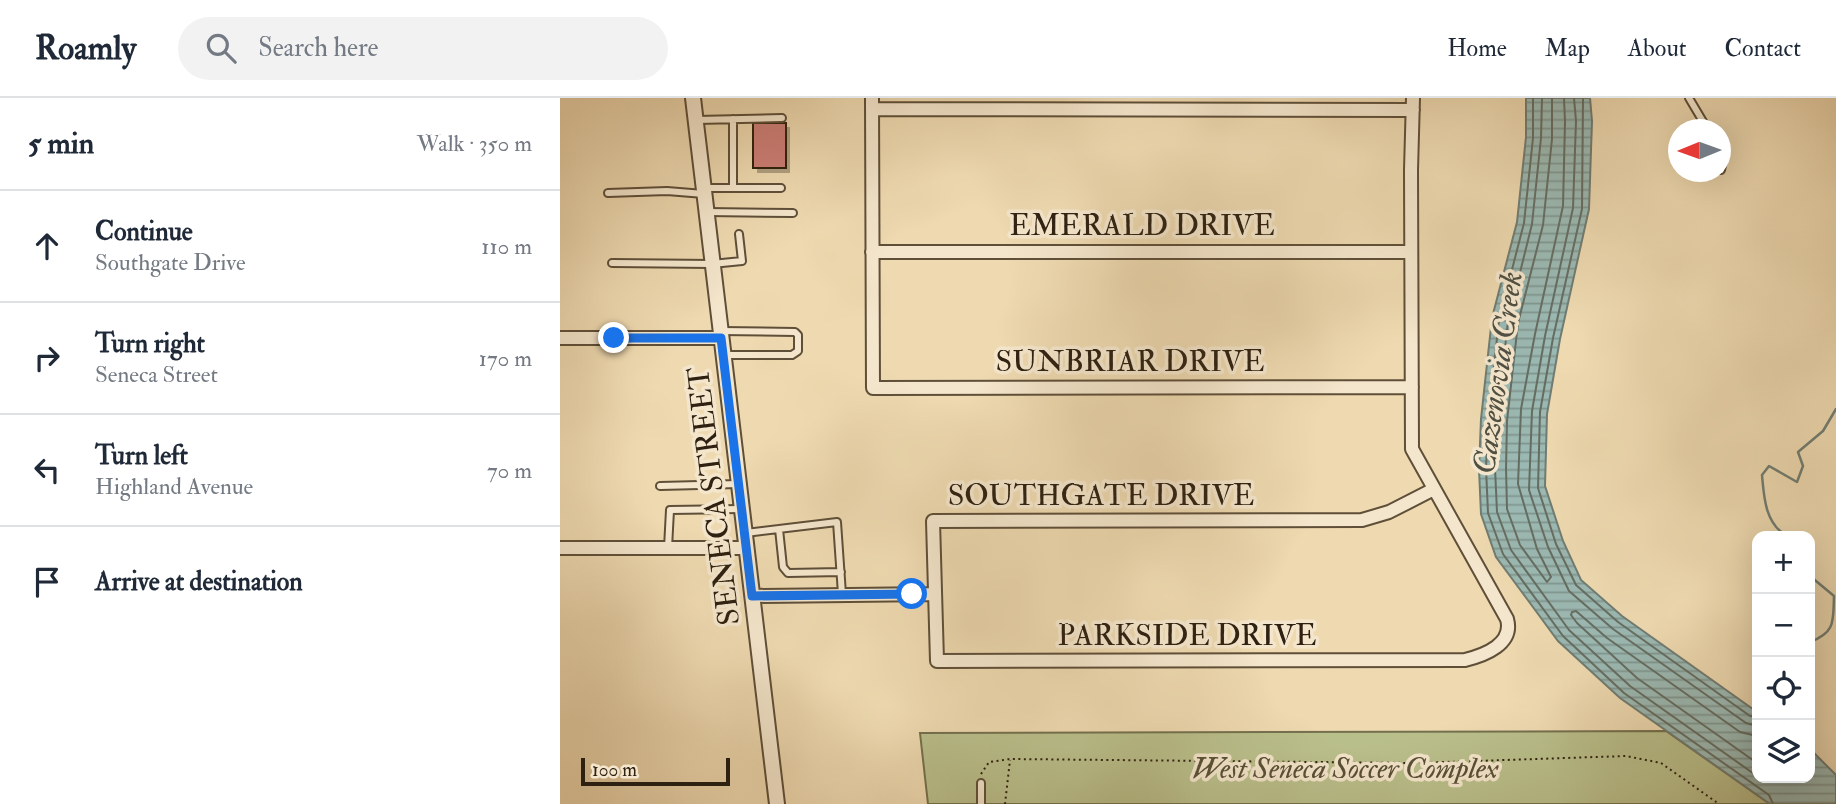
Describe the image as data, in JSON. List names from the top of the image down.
{
  "streets": {
    "street": [
      "EMERALD DRIVE",
      "SUNBRIAR DRIVE",
      "SOUTHGATE DRIVE",
      "SENECA STREET",
      "PARKSIDE DRIVE"
    ]
  },
  "crossings": [
    ["EMERALD DRIVE", "SUNBRIAR DRIVE"],
    ["SOUTHGATE DRIVE", "PARKSIDE DRIVE"]
  ],
  "water": ["Cazenovia Creek"],
  "parks": ["West Seneca Soccer Complex"],
  "scale_bar": "100 m",
  "north": "left",
  "page": {
    "header": "Roamly",
    "search": "Search here",
    "nav": [
      "Home",
      "Map",
      "About",
      "Contact"
    ],
    "heading": ["5 min", "Walk · 350 m"],
    "list": [
      ["Continue", "Southgate Drive", "110 m"],
      ["Turn right", "Seneca Street", "170 m"],
      ["Turn left", "Highland Avenue", "70 m"],
      "Arrive at destination"
    ],
    "map_buttons": ["+", "−"],
    "scale": "100 m"
  }
}
